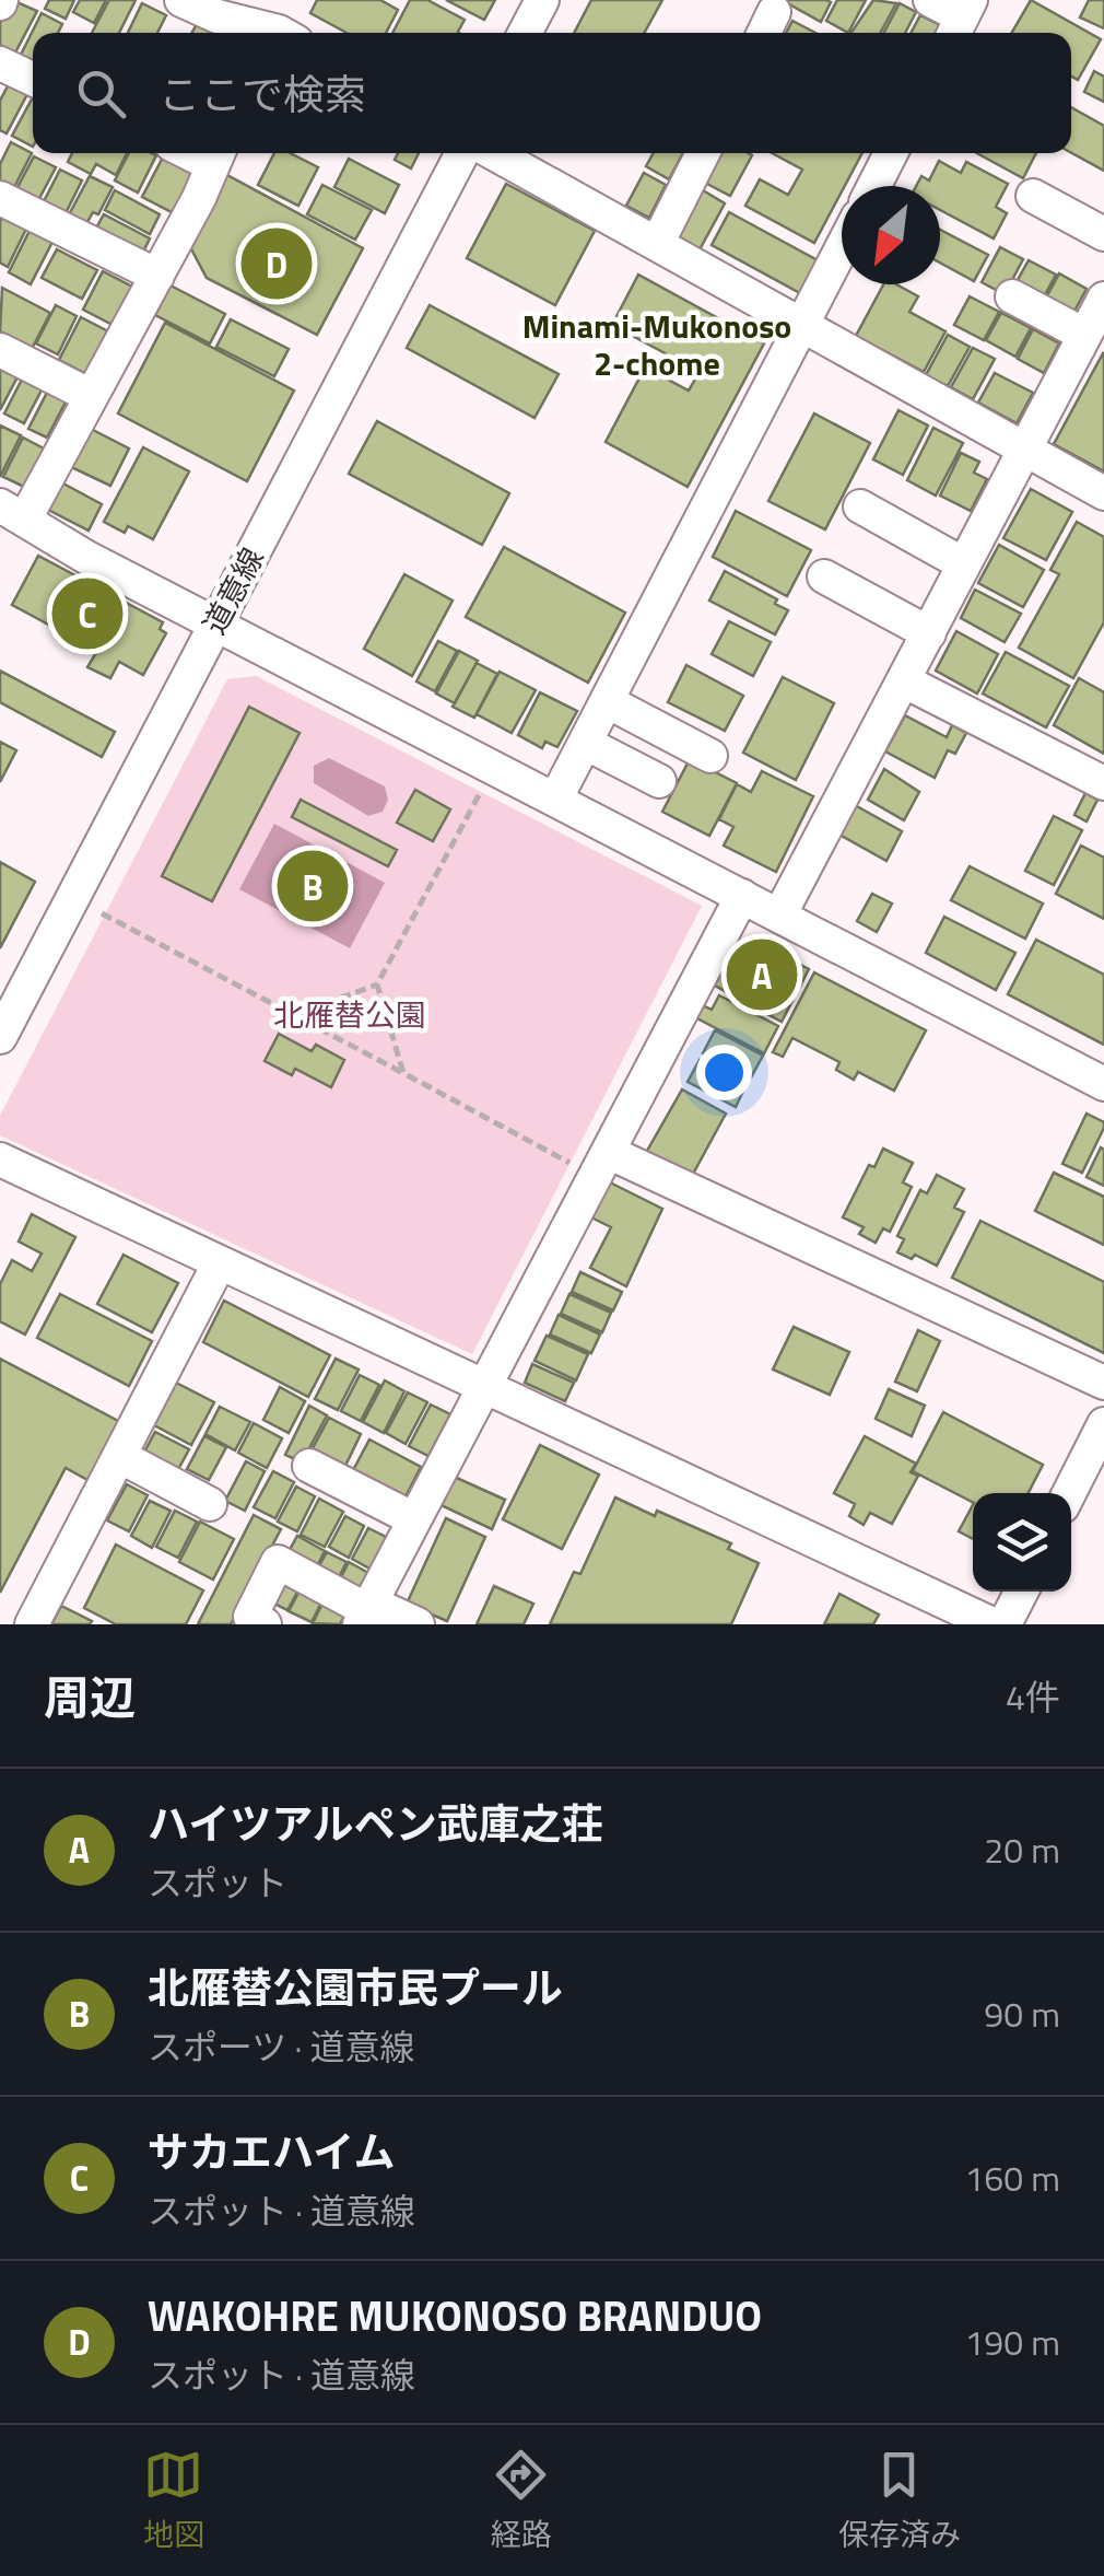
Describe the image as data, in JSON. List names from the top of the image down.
{
  "streets": {
    "street": ["道意線"]
  },
  "districts": ["Minami-Mukonoso 2-chome"],
  "parks": ["北雁替公園"],
  "north": "bottom left",
  "page": {
    "search": "ここで検索",
    "pins": [
      "D",
      "C",
      "B",
      "A"
    ],
    "heading": ["周辺", "4件"],
    "list": [
      {
        "mark": "A",
        "name": "ハイツアルペン武庫之荘",
        "note": "スポット",
        "value": "20 m"
      },
      {
        "mark": "B",
        "name": "北雁替公園市民プール",
        "note": "スポーツ · 道意線",
        "value": "90 m"
      },
      {
        "mark": "C",
        "name": "サカエハイム",
        "note": "スポット · 道意線",
        "value": "160 m"
      },
      {
        "mark": "D",
        "name": "WAKOHRE MUKONOSO BRANDUO",
        "note": "スポット · 道意線",
        "value": "190 m"
      }
    ],
    "nav": ["地図", "経路", "保存済み"]
  }
}
